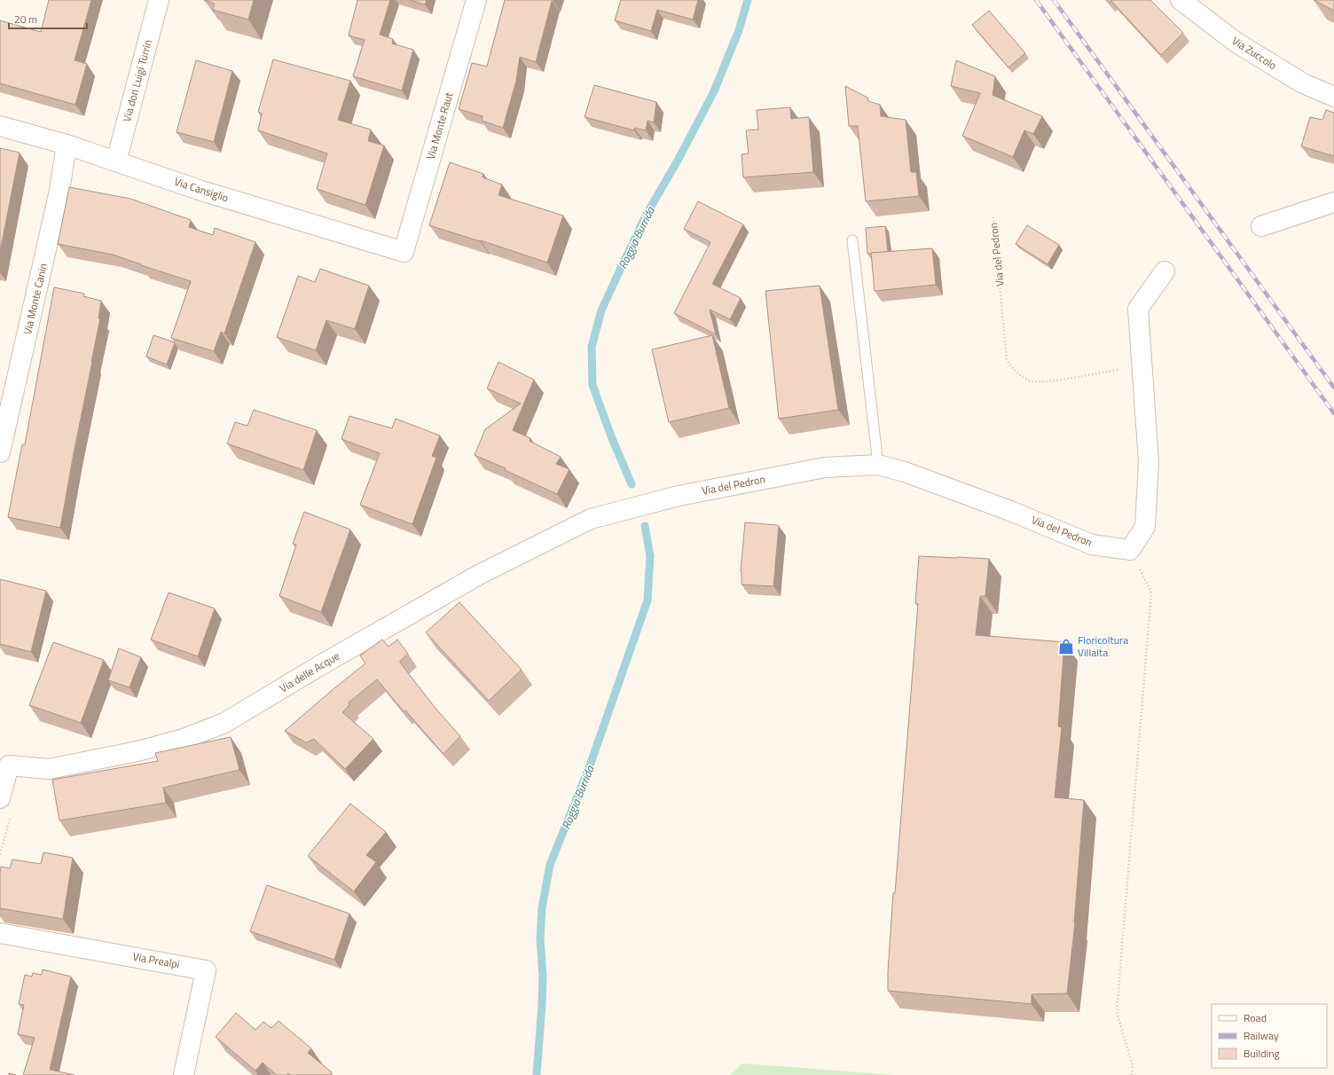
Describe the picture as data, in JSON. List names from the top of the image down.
{
  "streets": {
    "street": [
      "Via Zuccolo",
      "Via don Luigi Turrin",
      "Via Monte Raut",
      "Via Cansiglio",
      "Via del Pedron",
      "Via Monte Canin",
      "Via delle Acque",
      "Via Prealpi"
    ]
  },
  "crossings": [
    ["Via don Luigi Turrin", "Via Cansiglio"],
    ["Via Monte Raut", "Via Cansiglio"],
    ["Via Cansiglio", "Via Monte Canin"],
    ["Via del Pedron", "Via delle Acque"]
  ],
  "water": ["Roggia Burrida"],
  "places": {
    "shop": ["Floricoltura Villalta"]
  },
  "legend": ["Road", "Railway", "Building"],
  "scale_bar": "20 m"
}
